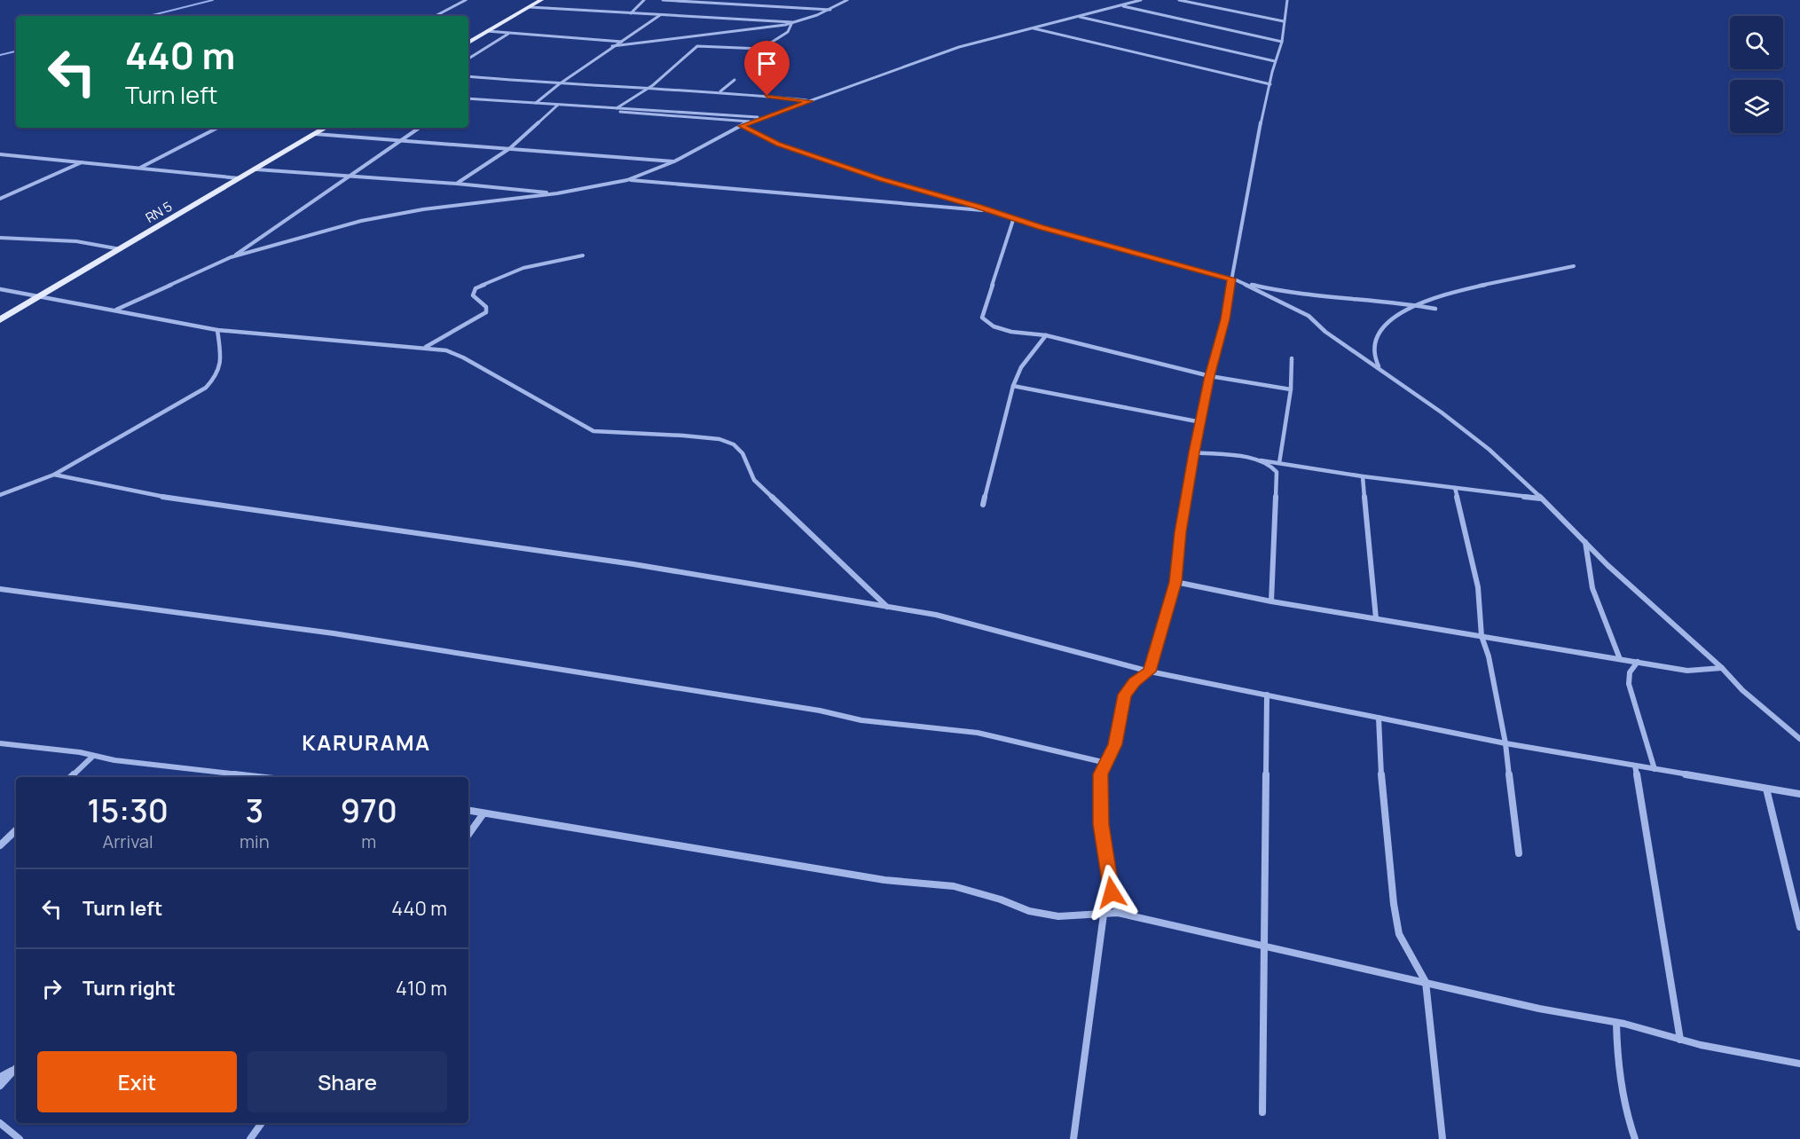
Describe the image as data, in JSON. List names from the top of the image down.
{
  "streets": {
    "main road": ["RN 5"]
  },
  "districts": ["KARURAMA"],
  "page": {
    "turn": ["440 m", "Turn left"],
    "eta": [
      "15:30",
      "Arrival",
      "3",
      "min",
      "970",
      "m"
    ],
    "list": [
      {
        "name": "Turn left",
        "value": "440 m"
      },
      {
        "name": "Turn right",
        "value": "410 m"
      }
    ],
    "buttons": ["Exit", "Share"]
  }
}
